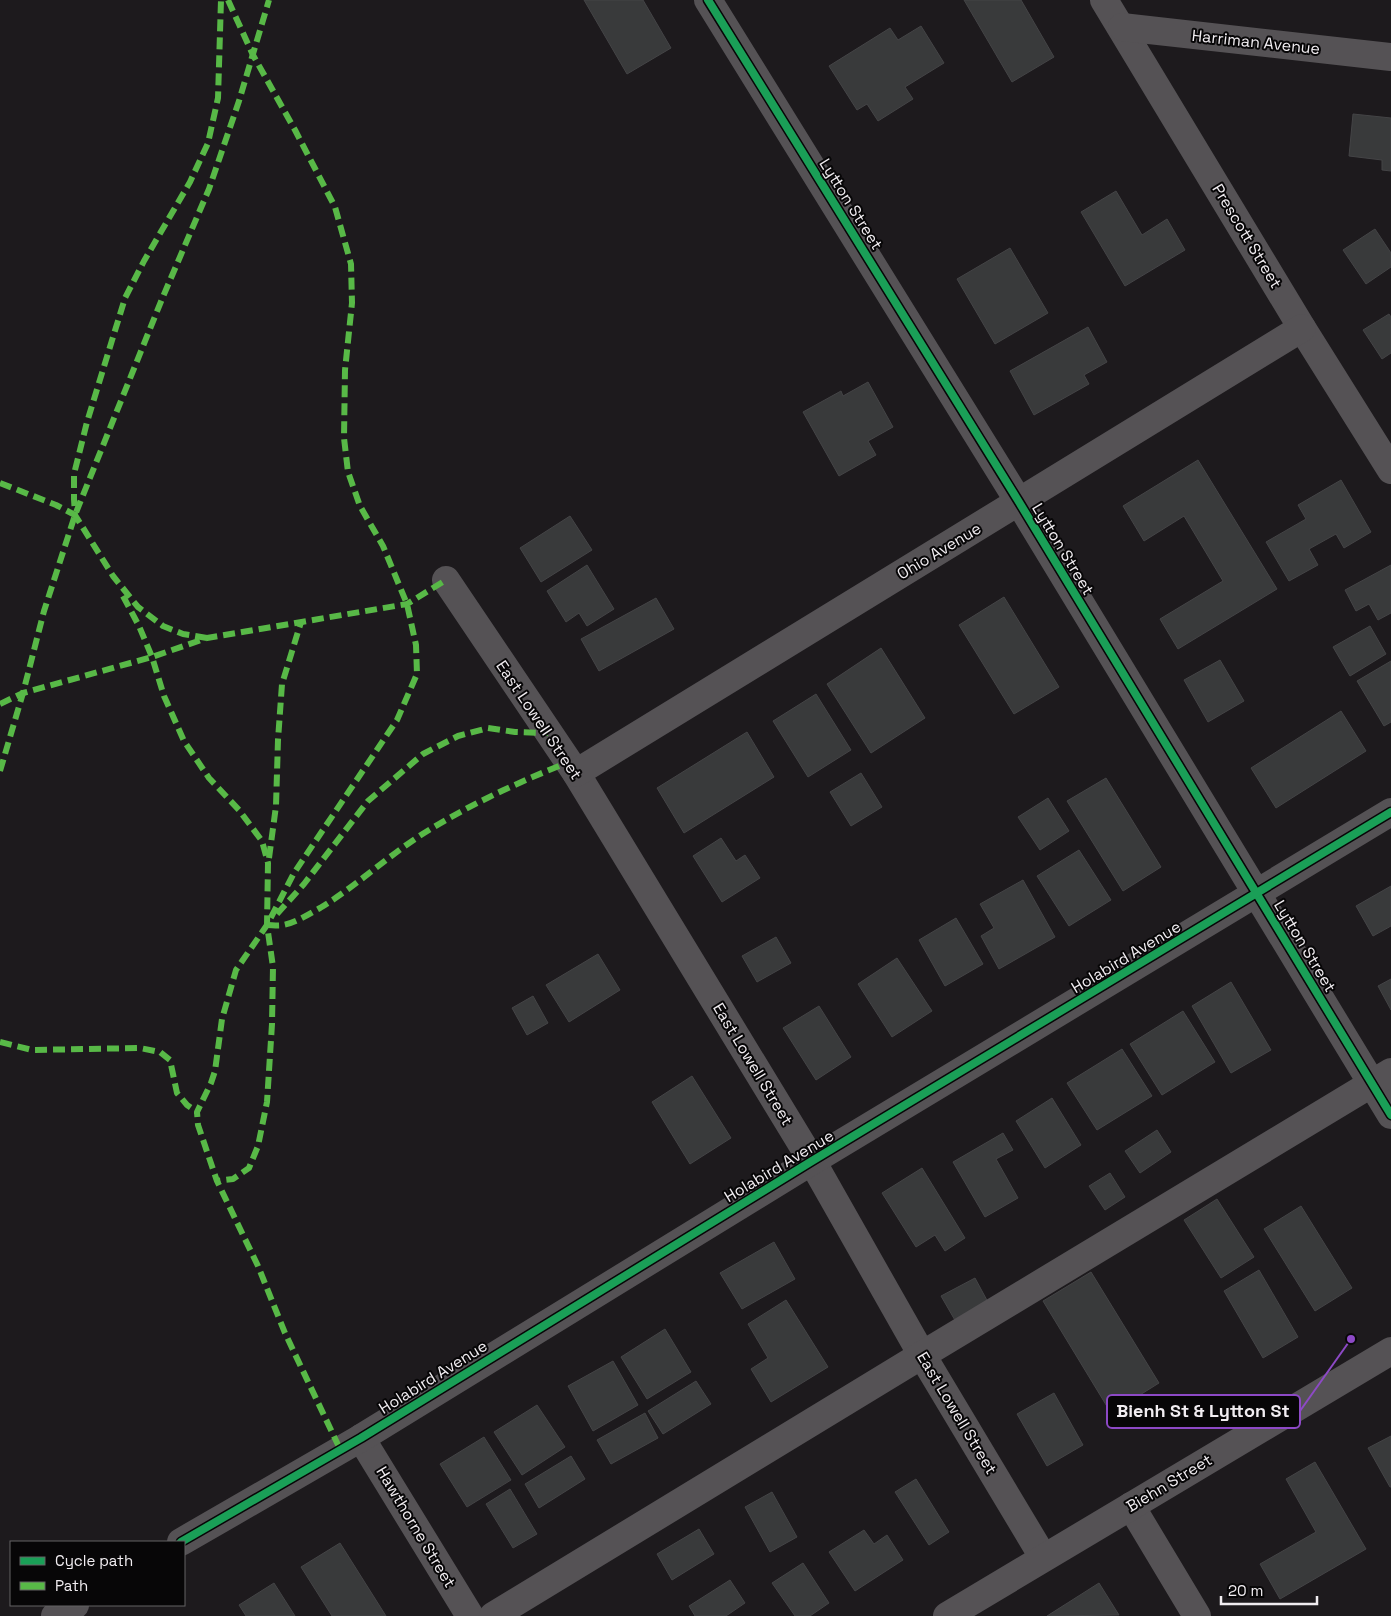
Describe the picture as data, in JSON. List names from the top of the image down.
{
  "streets": {
    "street": [
      "Harriman Avenue",
      "Lytton Street",
      "Prescott Street",
      "Ohio Avenue",
      "East Lowell Street",
      "Holabird Avenue",
      "Biehn Street",
      "Hawthorne Street"
    ]
  },
  "crossings": [
    ["Harriman Avenue", "Prescott Street"],
    ["Lytton Street", "Ohio Avenue"],
    ["Lytton Street", "Holabird Avenue"],
    ["Prescott Street", "Ohio Avenue"],
    ["Ohio Avenue", "East Lowell Street"],
    ["East Lowell Street", "Holabird Avenue"],
    ["East Lowell Street", "Biehn Street"],
    ["Holabird Avenue", "Hawthorne Street"]
  ],
  "places": ["Bienh St & Lytton St"],
  "legend": ["Cycle path", "Path"],
  "scale_bar": "20 m"
}
